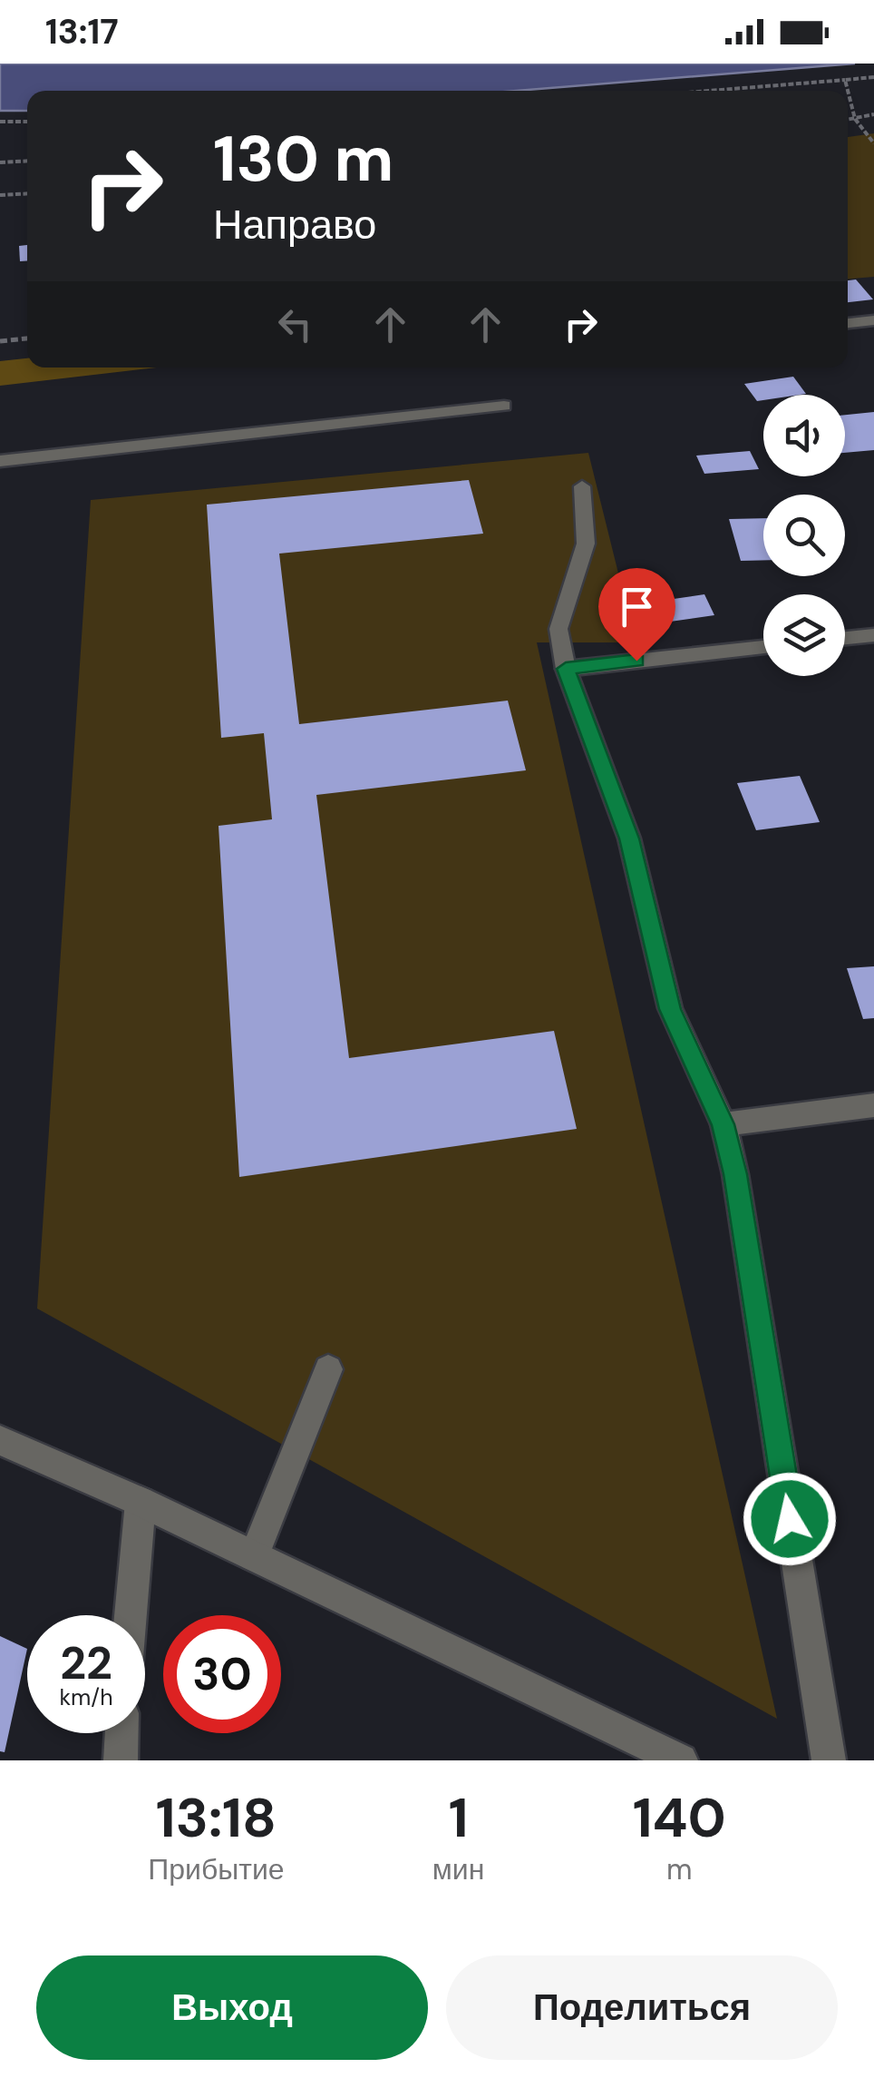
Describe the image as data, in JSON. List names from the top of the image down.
{
  "page": {
    "status": "13:17",
    "turn": ["130 m", "Направо"],
    "speed": "22 km/h",
    "limit": "30",
    "eta": [
      "13:18",
      "Прибытие",
      "1",
      "мин",
      "140",
      "m"
    ],
    "buttons": ["Выход", "Поделиться"]
  }
}
